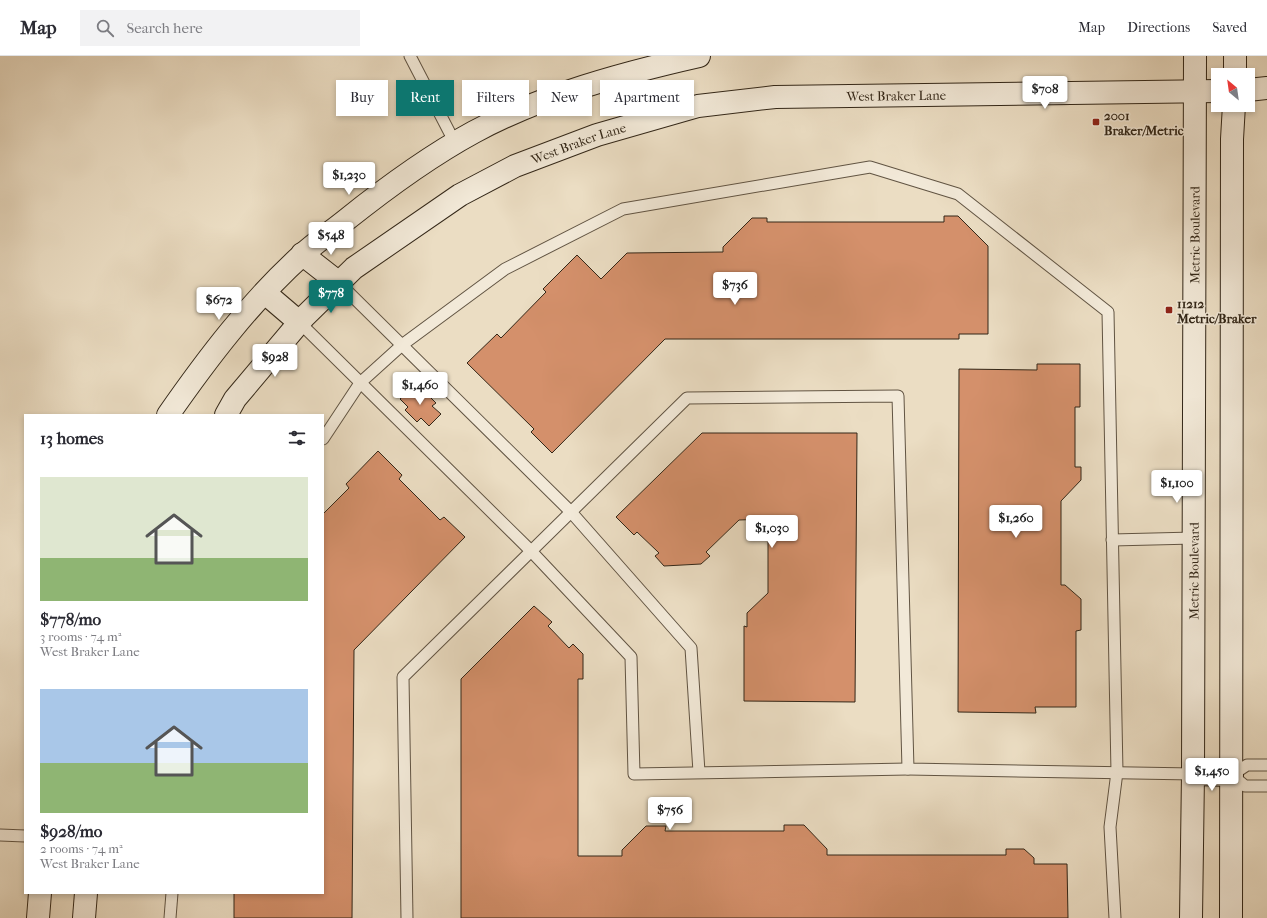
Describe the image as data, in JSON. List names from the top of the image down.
{
  "streets": {
    "main road": ["West Braker Lane", "Metric Boulevard"]
  },
  "crossings": [
    ["West Braker Lane", "Metric Boulevard"]
  ],
  "places": {
    "transit": ["2001 Braker/Metric", "11212 Metric/Braker"]
  },
  "north": "top left",
  "page": {
    "header": "Map",
    "search": "Search here",
    "nav": ["Map", "Directions", "Saved"],
    "price": [
      "$708",
      "$1,230",
      "$548",
      "$736",
      "$778",
      "$672",
      "$928",
      "$1,460",
      "$1,100",
      "$1,260",
      "$1,030",
      "$1,450",
      "$756"
    ],
    "chip": [
      "Buy",
      "Rent",
      "Filters",
      "New",
      "Apartment"
    ],
    "heading": "13 homes",
    "list": [
      {
        "name": "$778/mo",
        "note": "3 rooms · 74 m² · West Braker Lane"
      },
      {
        "name": "$928/mo",
        "note": "2 rooms · 74 m² · West Braker Lane"
      }
    ]
  }
}
